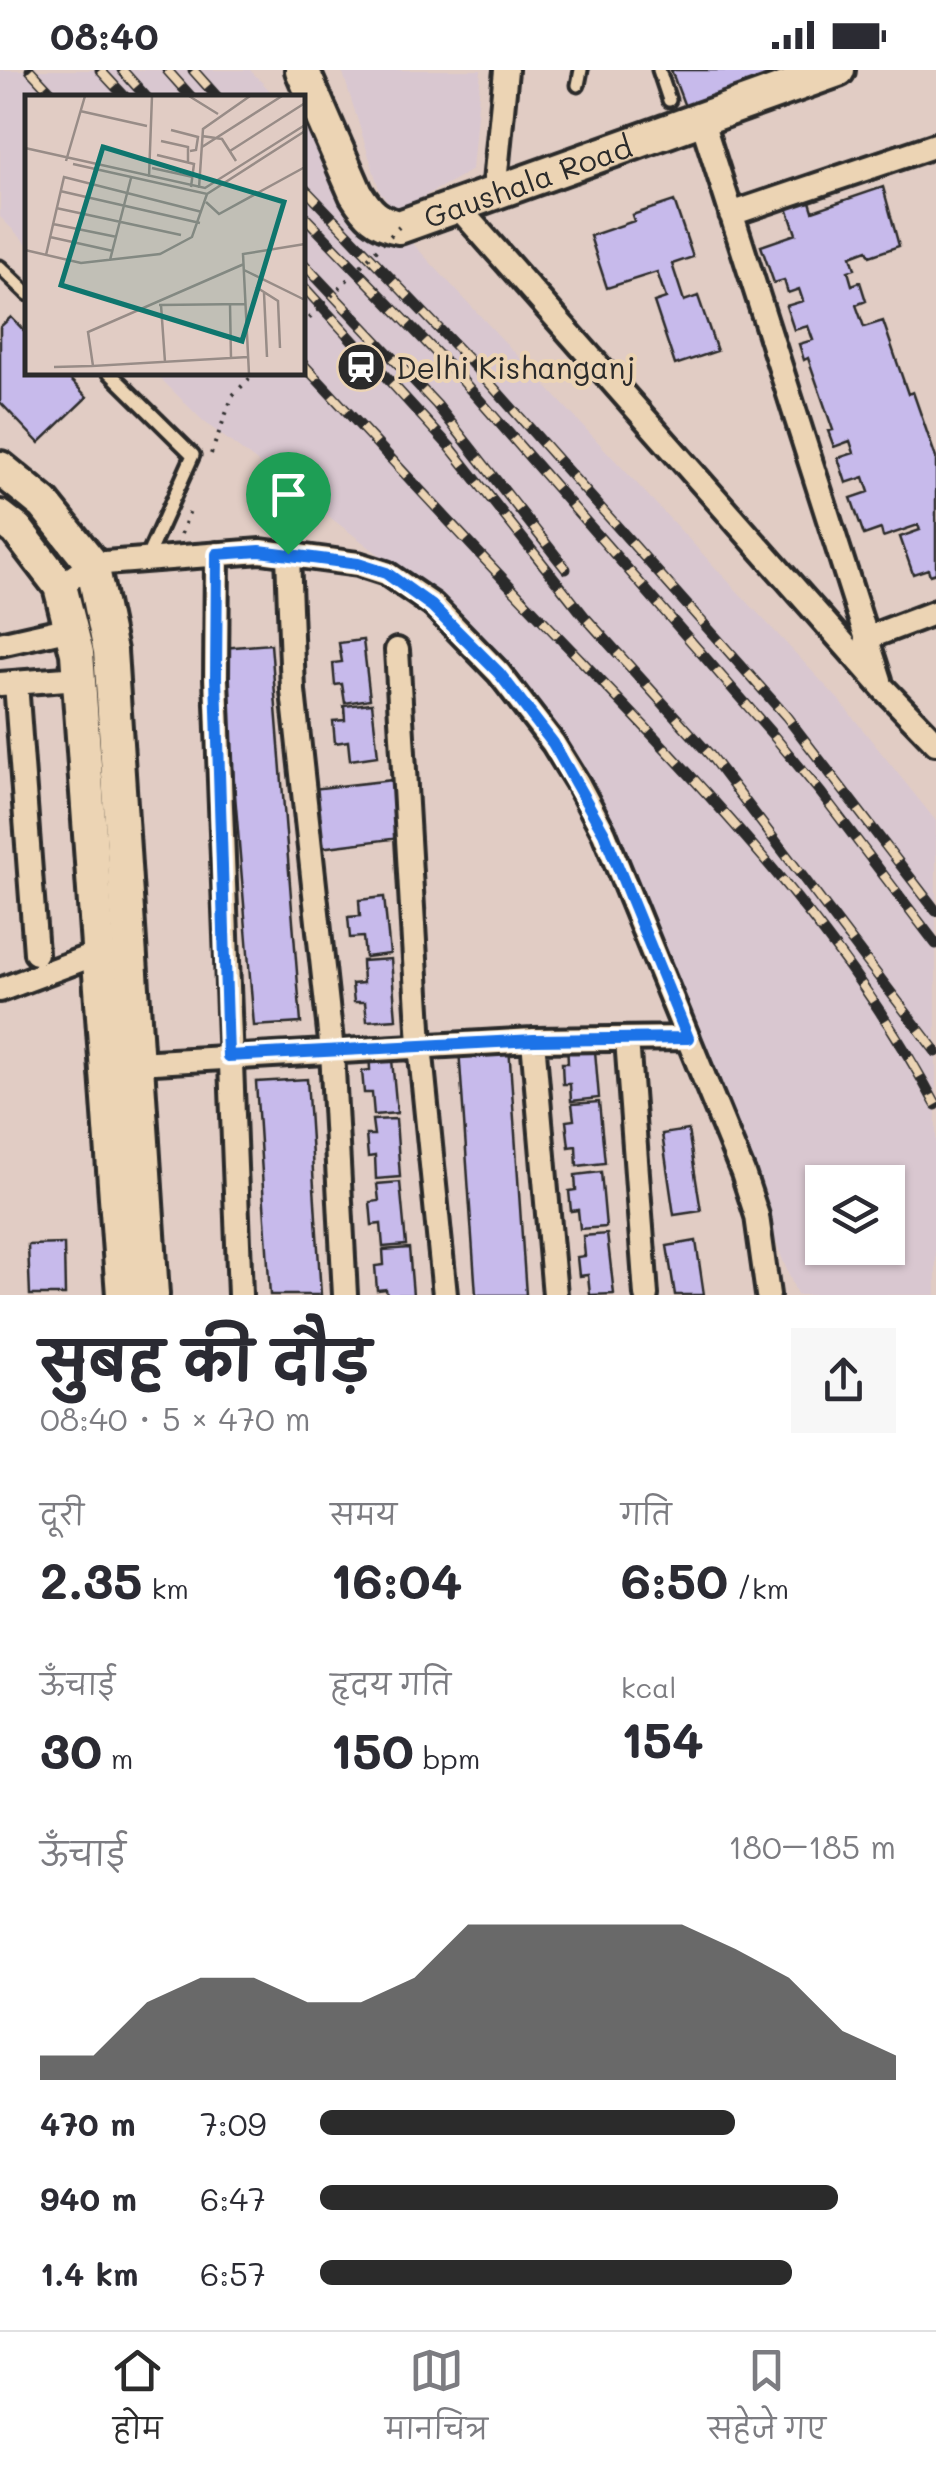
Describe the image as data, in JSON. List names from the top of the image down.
{
  "streets": {
    "street": ["Gaushala Road"]
  },
  "places": {
    "station": ["Delhi Kishanganj"]
  },
  "page": {
    "status": "08:40",
    "heading": ["सुबह की दौड़", "08:40 · 5 × 470 m"],
    "stats": [
      ["दूरी", "2.35 km"],
      ["समय", "16:04"],
      ["गति", "6:50 /km"],
      ["ऊँचाई", "30 m"],
      ["हृदय गति", "150 bpm"],
      ["kcal", "154"]
    ],
    "chart": ["ऊँचाई", "180–185 m"],
    "list": [
      {
        "name": "470 m",
        "note": "7:09"
      },
      {
        "name": "940 m",
        "note": "6:47"
      },
      {
        "name": "1.4 km",
        "note": "6:57"
      }
    ],
    "tabs": ["होम", "मानचित्र", "सहेजे गए"]
  }
}
